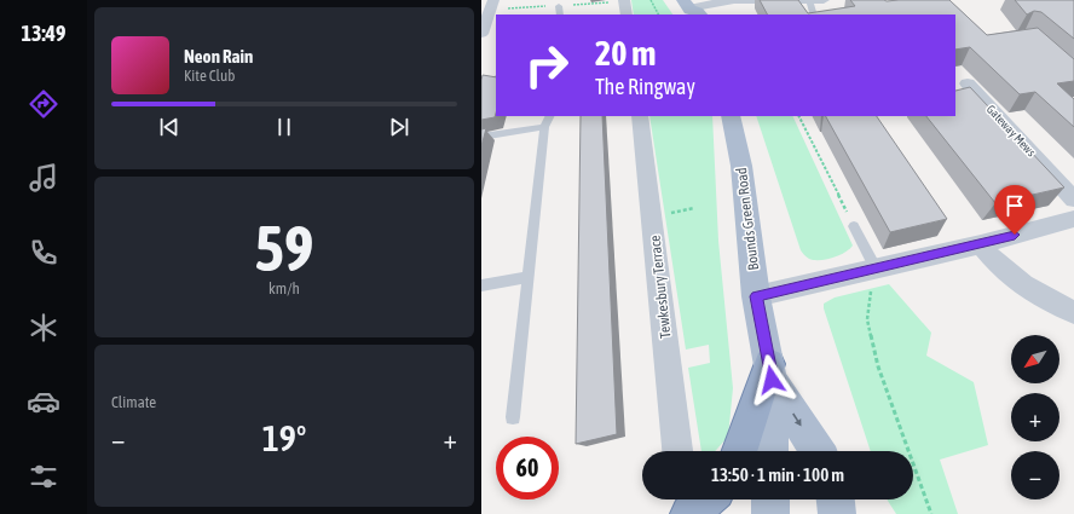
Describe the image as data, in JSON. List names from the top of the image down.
{
  "streets": {
    "main road": ["Bounds Green Road"],
    "street": ["Gateway Mews", "Tewkesbury Terrace"]
  },
  "north": "bottom left",
  "page": {
    "tabs": "13:49",
    "turn": ["20 m", "The Ringway"],
    "song": ["Neon Rain", "Kite Club"],
    "tile": [
      ["59", "km/h"],
      "Climate"
    ],
    "map_buttons": ["+", "−"],
    "heat": ["−", "19°", "+"],
    "limit": "60",
    "trip": "13:50 · 1 min · 100 m"
  }
}
